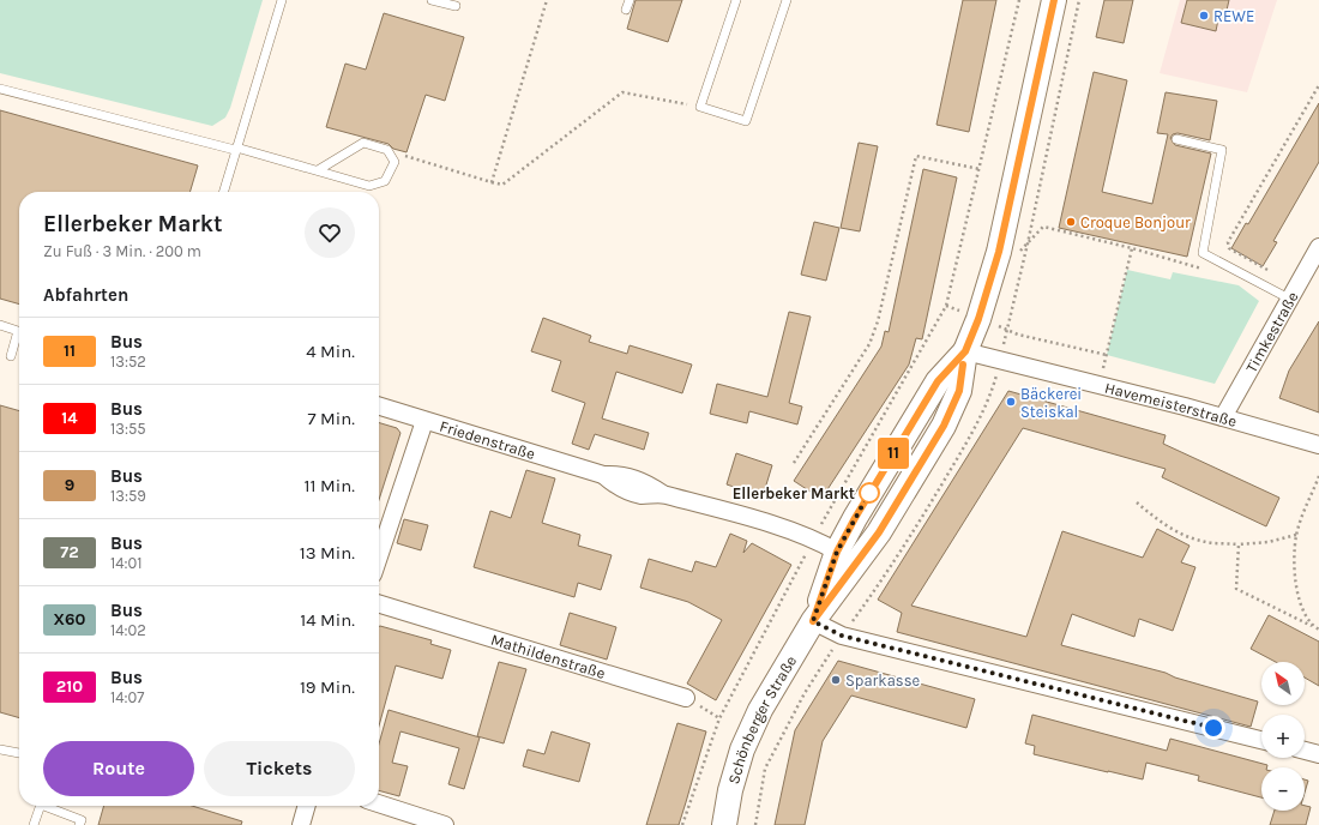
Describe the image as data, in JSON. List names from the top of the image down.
{
  "streets": {
    "main road": ["Schönberger Straße"],
    "street": [
      "Timkestraße",
      "Havemeisterstraße",
      "Friedenstraße",
      "Mathildenstraße"
    ]
  },
  "crossings": [
    ["Timkestraße", "Havemeisterstraße"],
    ["Havemeisterstraße", "Schönberger Straße"],
    ["Friedenstraße", "Schönberger Straße"]
  ],
  "places": [
    "REWE",
    "Croque Bonjour",
    "Bäckerei Steiskal",
    "Ellerbeker Markt",
    "Sparkasse"
  ],
  "lines": ["bus line 11"],
  "north": "top left",
  "page": {
    "on_map": "11",
    "heading": [
      ["Ellerbeker Markt", "Zu Fuß · 3 Min. · 200 m"],
      "Abfahrten"
    ],
    "list": [
      {
        "mark": "11",
        "name": "Bus",
        "note": "13:52",
        "value": "4 Min."
      },
      {
        "mark": "14",
        "name": "Bus",
        "note": "13:55",
        "value": "7 Min."
      },
      {
        "mark": "9",
        "name": "Bus",
        "note": "13:59",
        "value": "11 Min."
      },
      {
        "mark": "72",
        "name": "Bus",
        "note": "14:01",
        "value": "13 Min."
      },
      {
        "mark": "X60",
        "name": "Bus",
        "note": "14:02",
        "value": "14 Min."
      },
      {
        "mark": "210",
        "name": "Bus",
        "note": "14:07",
        "value": "19 Min."
      }
    ],
    "map_buttons": ["+", "−"],
    "buttons": ["Route", "Tickets"]
  }
}
